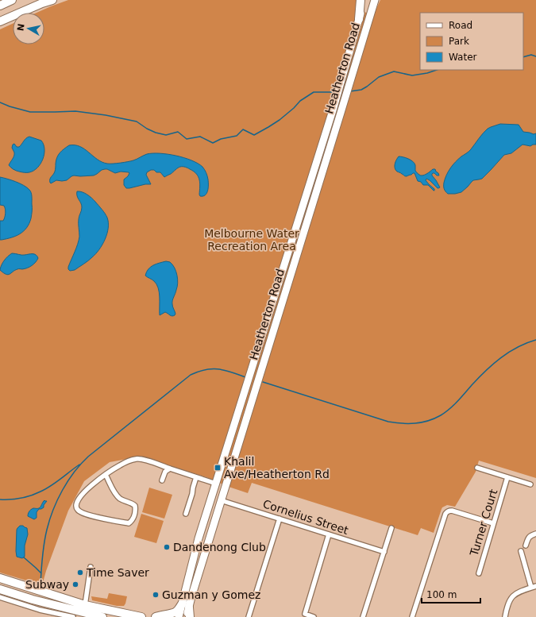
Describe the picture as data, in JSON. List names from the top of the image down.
{
  "streets": {
    "main road": ["Heatherton Road"],
    "street": ["Cornelius Street", "Turner Court"]
  },
  "crossings": [
    ["Heatherton Road", "Cornelius Street"]
  ],
  "parks": ["Melbourne Water Recreation Area"],
  "places": {
    "transit": ["Khalil Ave/Heatherton Rd"],
    "other": [
      "Dandenong Club",
      "Time Saver",
      "Subway",
      "Guzman y Gomez"
    ]
  },
  "legend": ["Road", "Park", "Water"],
  "scale_bar": "100 m",
  "north": "left"
}
